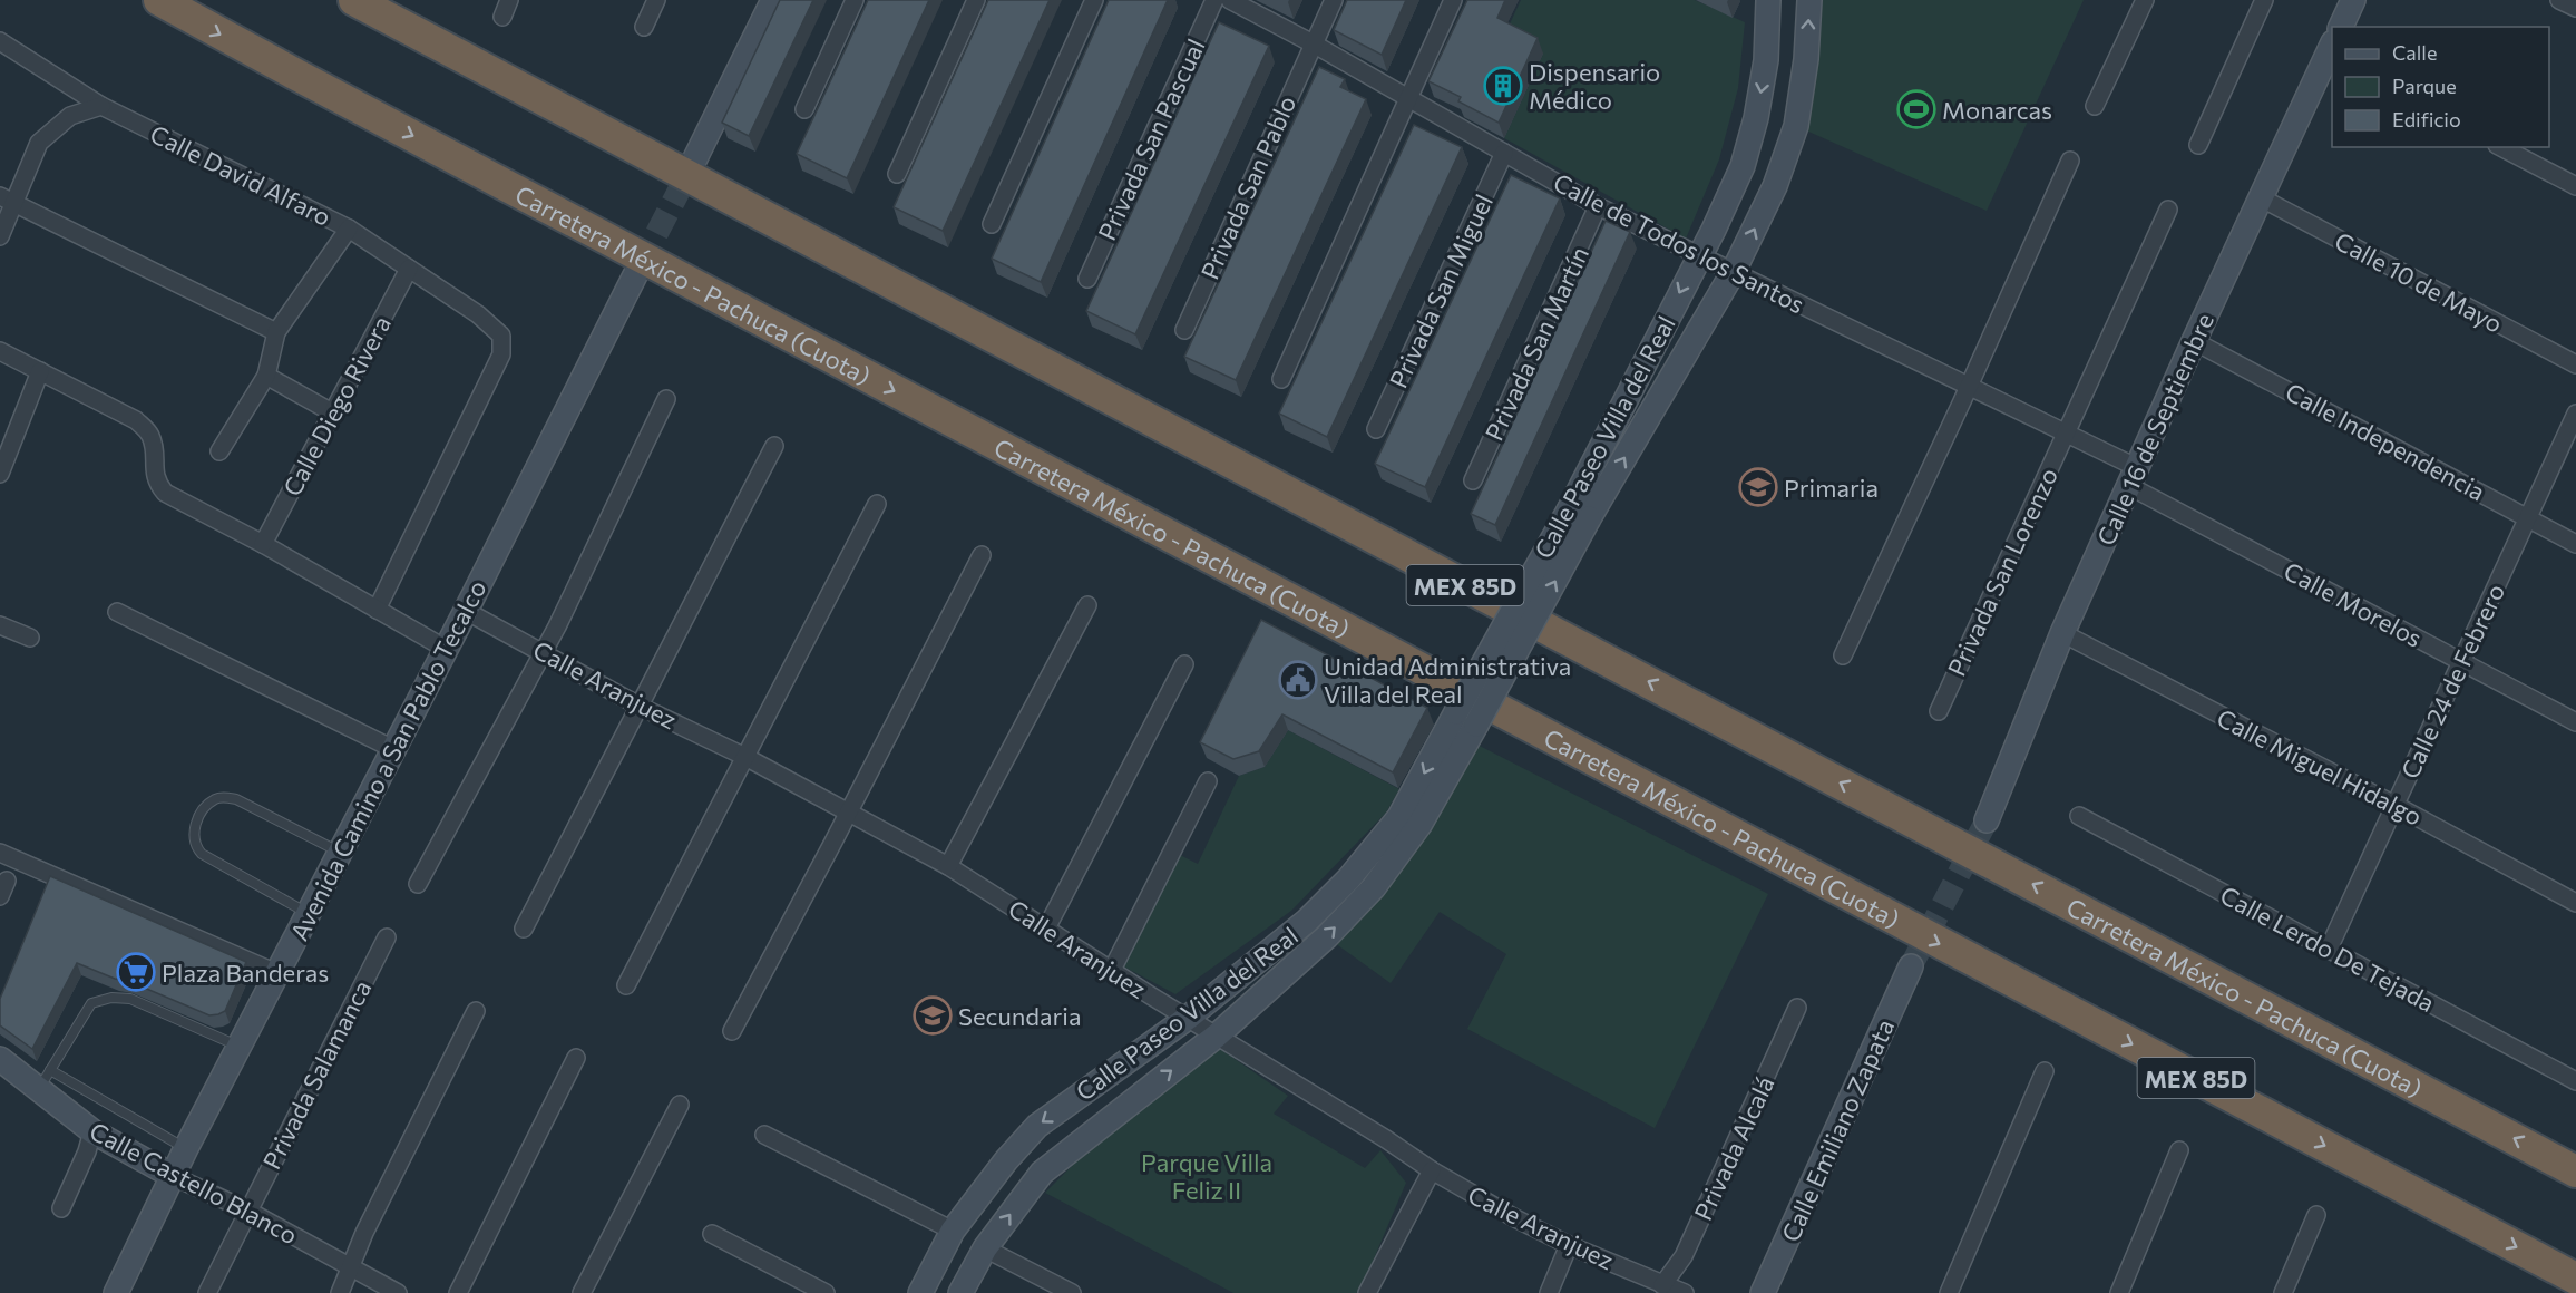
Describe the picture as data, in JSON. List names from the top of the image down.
{
  "streets": {
    "highway": ["Carretera México - Pachuca (Cuota)", "MEX 85D"],
    "street": [
      "Privada San Pascual",
      "Calle David Alfaro",
      "Privada San Pablo",
      "Calle de Todos los Santos",
      "Calle 10 de Mayo",
      "Privada San Miguel",
      "Privada San Martín",
      "Calle Diego Rivera",
      "Calle 16 de Septiembre",
      "Calle Paseo Villa del Real",
      "Calle Independencia",
      "Privada San Lorenzo",
      "Calle Morelos",
      "Calle 24 de Febrero",
      "Calle Aranjuez",
      "Avenida Camino a San Pablo Tecalco",
      "Calle Miguel Hidalgo",
      "Calle Lerdo De Tejada",
      "Privada Salamanca",
      "Calle Emiliano Zapata",
      "Privada Alcalá",
      "Calle Castello Blanco"
    ]
  },
  "crossings": [
    ["Calle David Alfaro", "Calle Diego Rivera"],
    ["Privada San Pablo", "Calle de Todos los Santos"],
    ["Calle de Todos los Santos", "Privada San Miguel"],
    ["Calle de Todos los Santos", "Privada San Martín"],
    ["Calle de Todos los Santos", "Calle 16 de Septiembre"],
    ["Calle de Todos los Santos", "Calle Paseo Villa del Real"],
    ["Calle de Todos los Santos", "Privada San Lorenzo"],
    ["Calle de Todos los Santos", "Calle Morelos"],
    ["Calle 10 de Mayo", "Calle 16 de Septiembre"],
    ["Calle 16 de Septiembre", "Calle Independencia"],
    ["Calle 16 de Septiembre", "Calle Morelos"],
    ["Calle 16 de Septiembre", "Calle Miguel Hidalgo"],
    ["Calle Paseo Villa del Real", "Calle Aranjuez"],
    ["Calle Independencia", "Calle 24 de Febrero"],
    ["Calle Morelos", "Calle 24 de Febrero"],
    ["Calle 24 de Febrero", "Calle Miguel Hidalgo"],
    ["Calle 24 de Febrero", "Calle Lerdo De Tejada"],
    ["Calle Aranjuez", "Avenida Camino a San Pablo Tecalco"],
    ["Calle Aranjuez", "Privada Alcalá"],
    ["Avenida Camino a San Pablo Tecalco", "Calle Castello Blanco"],
    ["Privada Salamanca", "Calle Castello Blanco"]
  ],
  "parks": ["Parque Villa Feliz II"],
  "places": {
    "building": ["Dispensario Médico"],
    "sports": ["Monarcas"],
    "school or university": ["Primaria", "Secundaria"],
    "public building": ["Unidad Administrativa Villa del Real"],
    "supermarket": ["Plaza Banderas"]
  },
  "legend": ["Calle", "Parque", "Edificio"]
}
